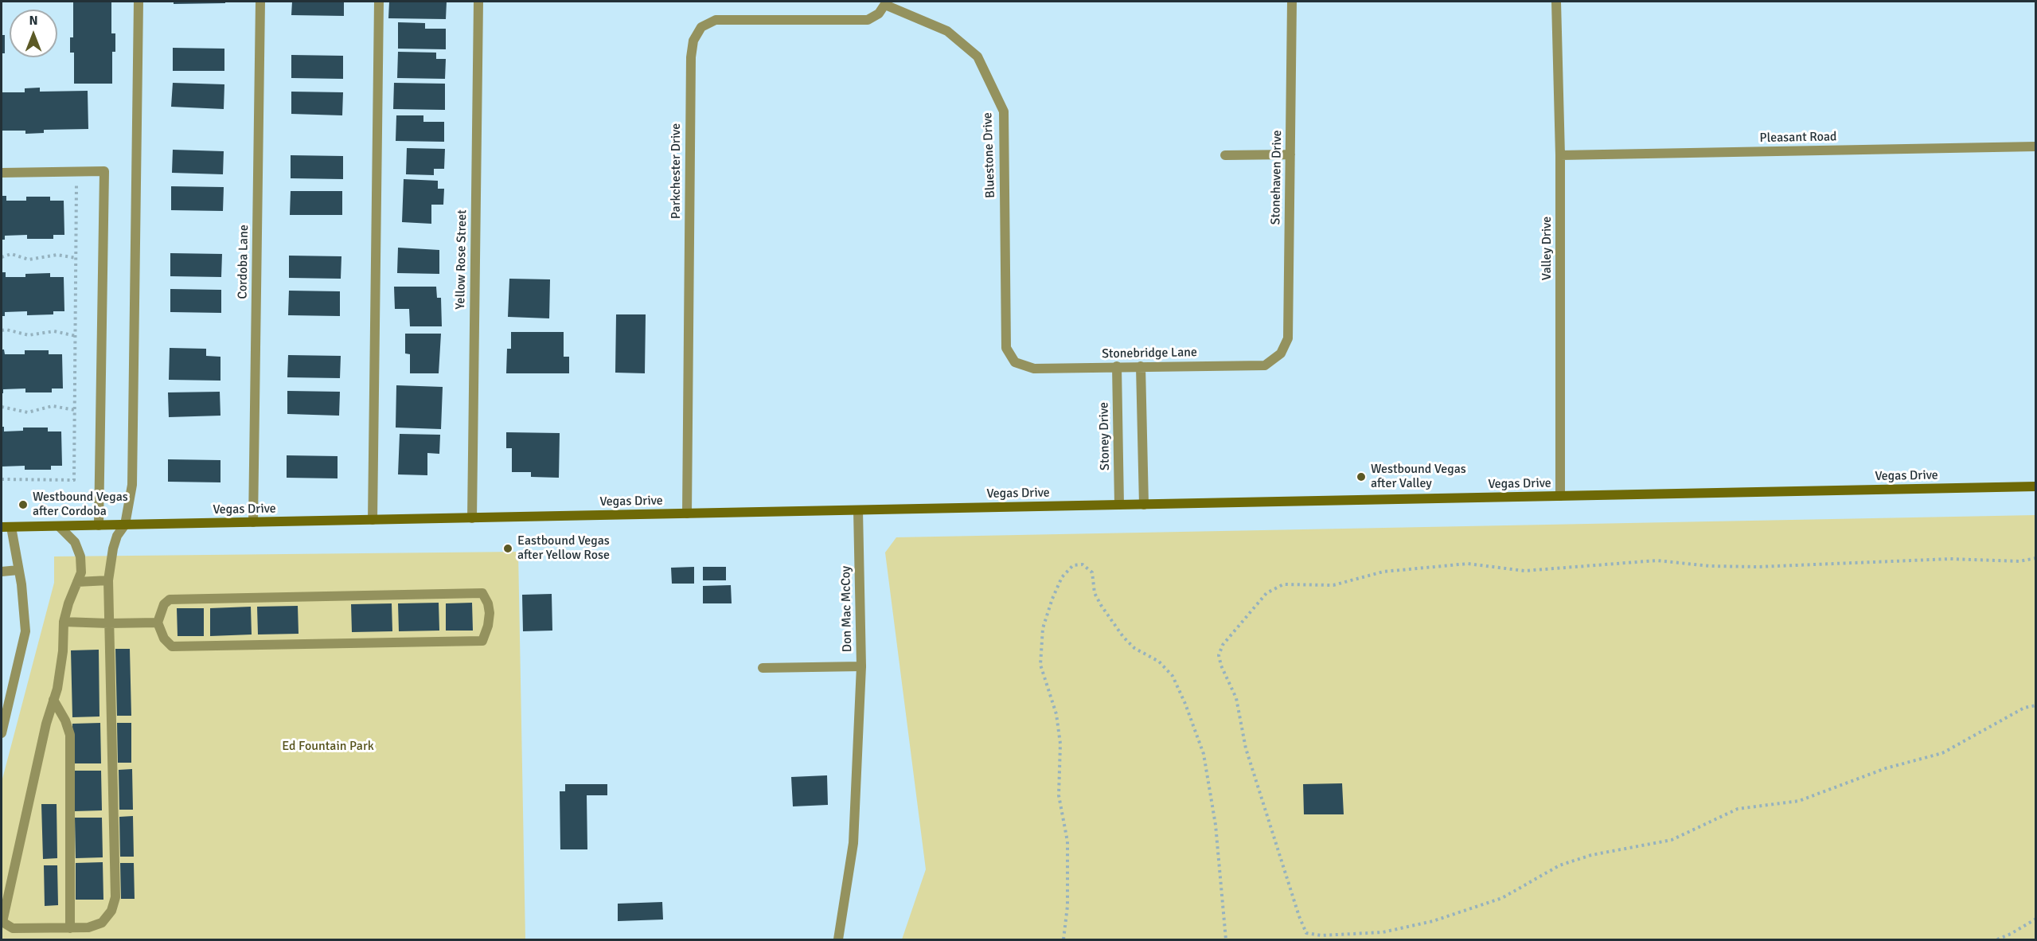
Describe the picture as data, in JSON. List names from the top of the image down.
{
  "streets": {
    "main road": ["Vegas Drive"],
    "street": [
      "Pleasant Road",
      "Bluestone Drive",
      "Parkchester Drive",
      "Stonehaven Drive",
      "Valley Drive",
      "Yellow Rose Street",
      "Cordoba Lane",
      "Stonebridge Lane",
      "Stoney Drive",
      "Don Mac McCoy"
    ]
  },
  "crossings": [
    ["Pleasant Road", "Valley Drive"],
    ["Bluestone Drive", "Parkchester Drive"],
    ["Bluestone Drive", "Stonebridge Lane"],
    ["Parkchester Drive", "Vegas Drive"],
    ["Stonehaven Drive", "Stonebridge Lane"],
    ["Valley Drive", "Vegas Drive"],
    ["Yellow Rose Street", "Vegas Drive"],
    ["Cordoba Lane", "Vegas Drive"],
    ["Stonebridge Lane", "Stoney Drive"],
    ["Stoney Drive", "Vegas Drive"],
    ["Vegas Drive", "Don Mac McCoy"]
  ],
  "parks": ["Ed Fountain Park"],
  "places": ["Westbound Vegas after Valley", "Westbound Vegas after Cordoba", "Eastbound Vegas after Yellow Rose"],
  "north": "top"
}
